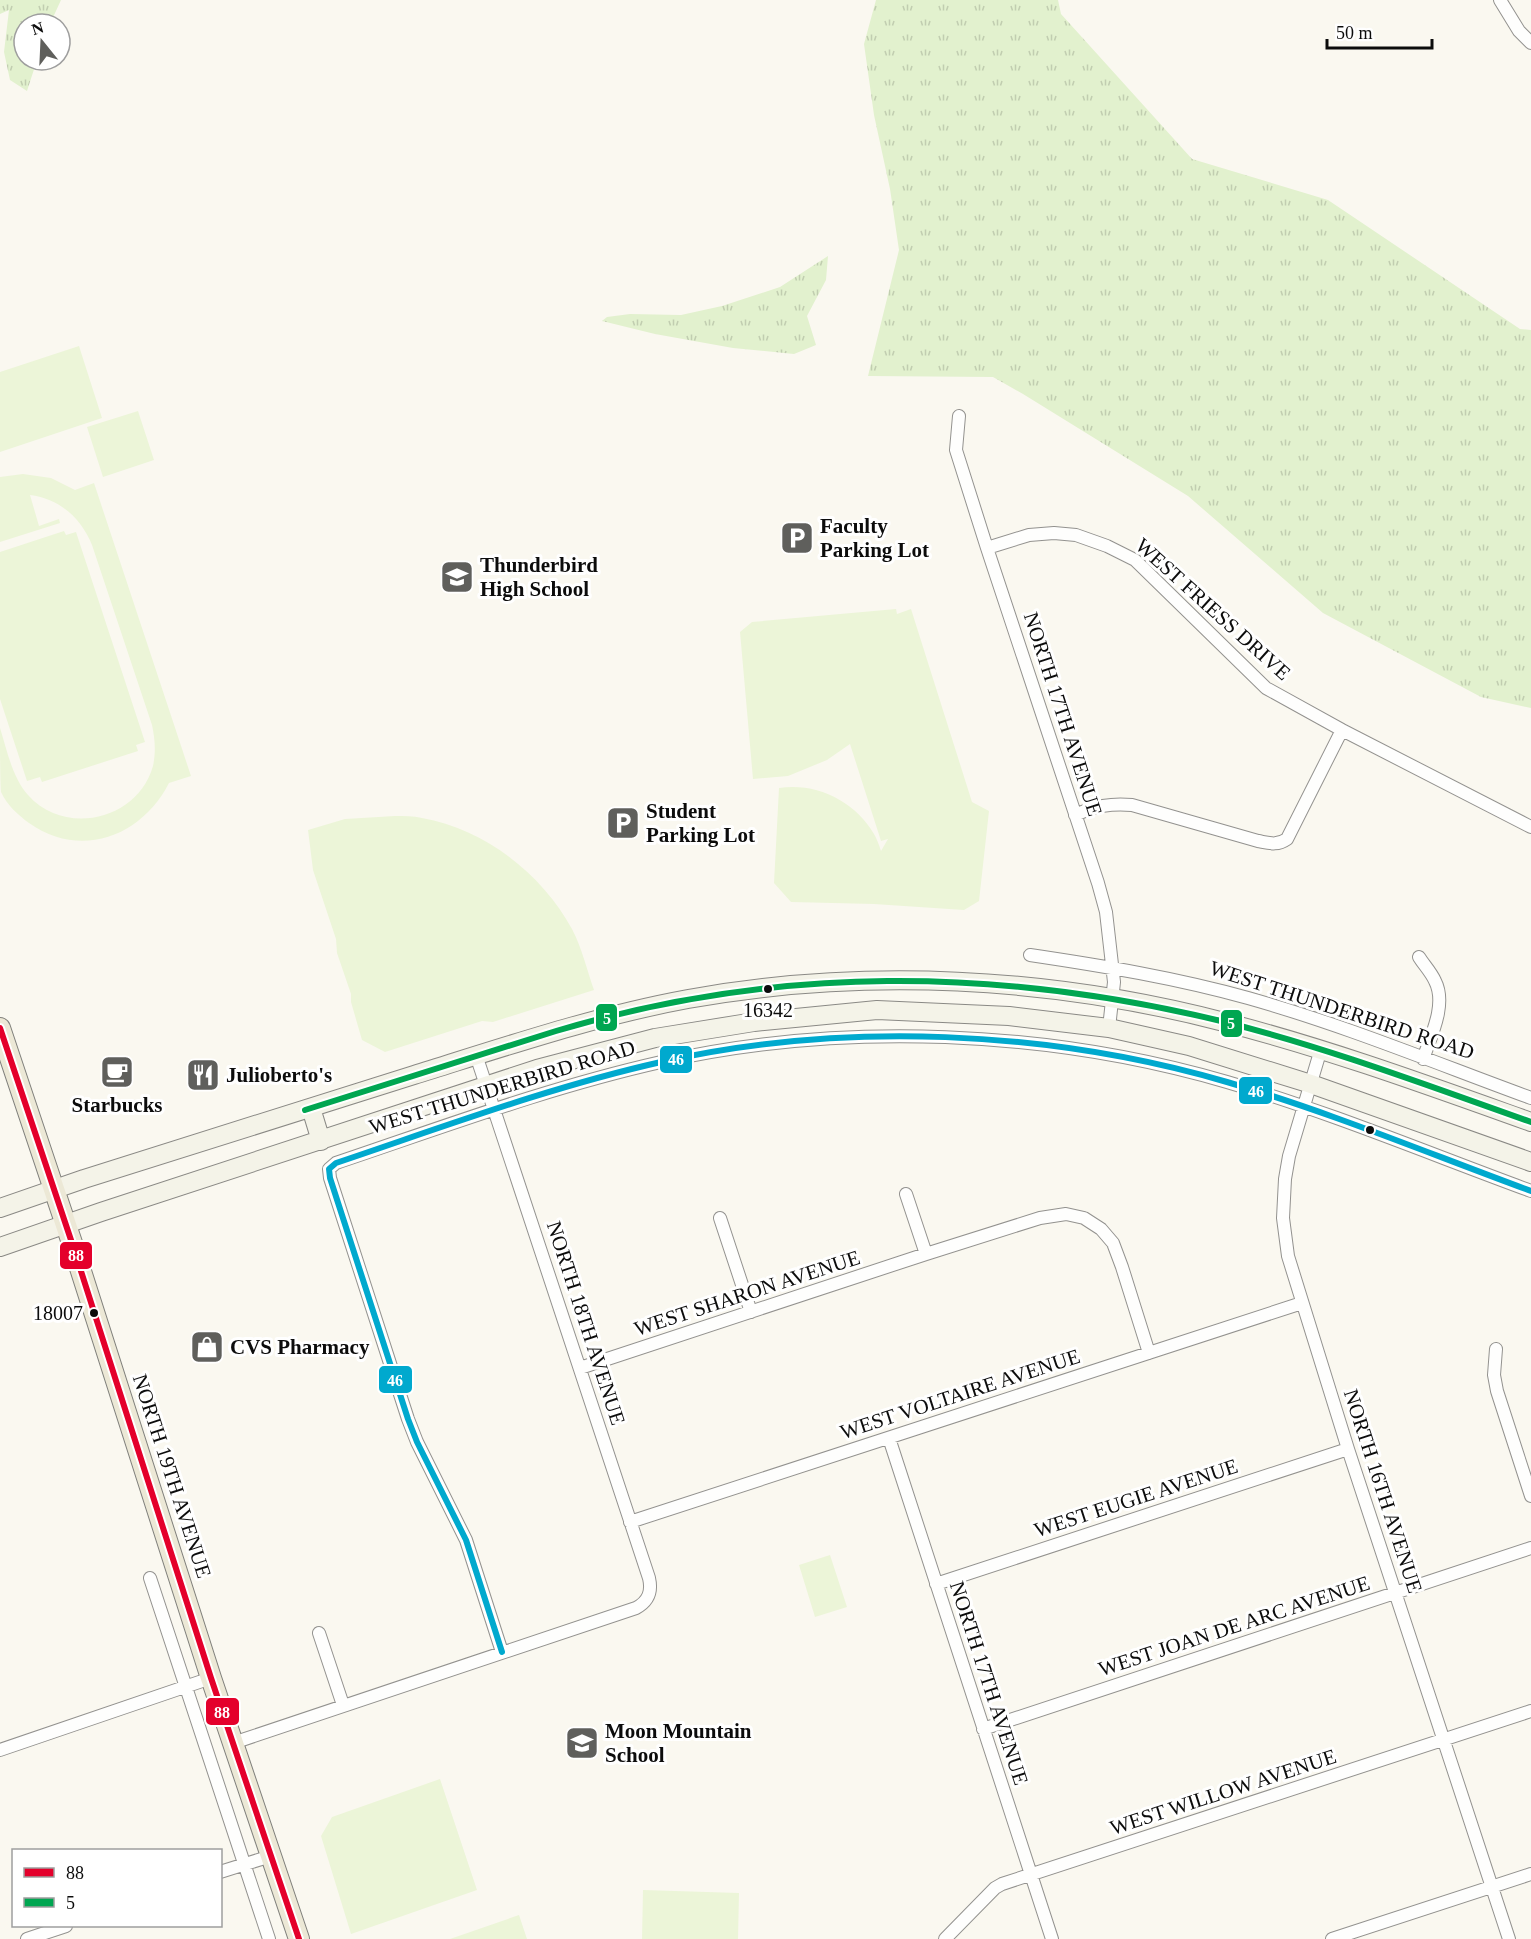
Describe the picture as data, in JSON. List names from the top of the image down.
{
  "streets": {
    "main road": ["WEST THUNDERBIRD ROAD", "NORTH 19TH AVENUE"],
    "street": [
      "WEST FRIESS DRIVE",
      "NORTH 17TH AVENUE",
      "WEST SHARON AVENUE",
      "NORTH 18TH AVENUE",
      "WEST VOLTAIRE AVENUE",
      "NORTH 16TH AVENUE",
      "WEST EUGIE AVENUE",
      "WEST JOAN DE ARC AVENUE",
      "WEST WILLOW AVENUE"
    ]
  },
  "crossings": [
    ["WEST FRIESS DRIVE", "NORTH 17TH AVENUE"],
    ["NORTH 17TH AVENUE", "WEST THUNDERBIRD ROAD"],
    ["NORTH 17TH AVENUE", "WEST VOLTAIRE AVENUE"],
    ["NORTH 17TH AVENUE", "WEST EUGIE AVENUE"],
    ["NORTH 17TH AVENUE", "WEST JOAN DE ARC AVENUE"],
    ["NORTH 17TH AVENUE", "WEST WILLOW AVENUE"],
    ["WEST THUNDERBIRD ROAD", "NORTH 18TH AVENUE"],
    ["WEST THUNDERBIRD ROAD", "NORTH 19TH AVENUE"],
    ["WEST THUNDERBIRD ROAD", "NORTH 16TH AVENUE"],
    ["WEST SHARON AVENUE", "NORTH 18TH AVENUE"],
    ["WEST SHARON AVENUE", "WEST VOLTAIRE AVENUE"],
    ["NORTH 18TH AVENUE", "WEST VOLTAIRE AVENUE"],
    ["WEST VOLTAIRE AVENUE", "NORTH 16TH AVENUE"],
    ["NORTH 16TH AVENUE", "WEST EUGIE AVENUE"],
    ["NORTH 16TH AVENUE", "WEST JOAN DE ARC AVENUE"],
    ["NORTH 16TH AVENUE", "WEST WILLOW AVENUE"]
  ],
  "places": {
    "parking": ["Faculty Parking Lot", "Student Parking Lot"],
    "school or university": ["Thunderbird High School", "Moon Mountain School"],
    "other": ["16342", "18007"],
    "cafe": ["Starbucks"],
    "restaurant": ["Julioberto's"],
    "shop": ["CVS Pharmacy"]
  },
  "lines": ["transit line 5", "transit line 88", "transit line 46"],
  "legend": ["88", "5"],
  "scale_bar": "50 m",
  "north": "top"
}
